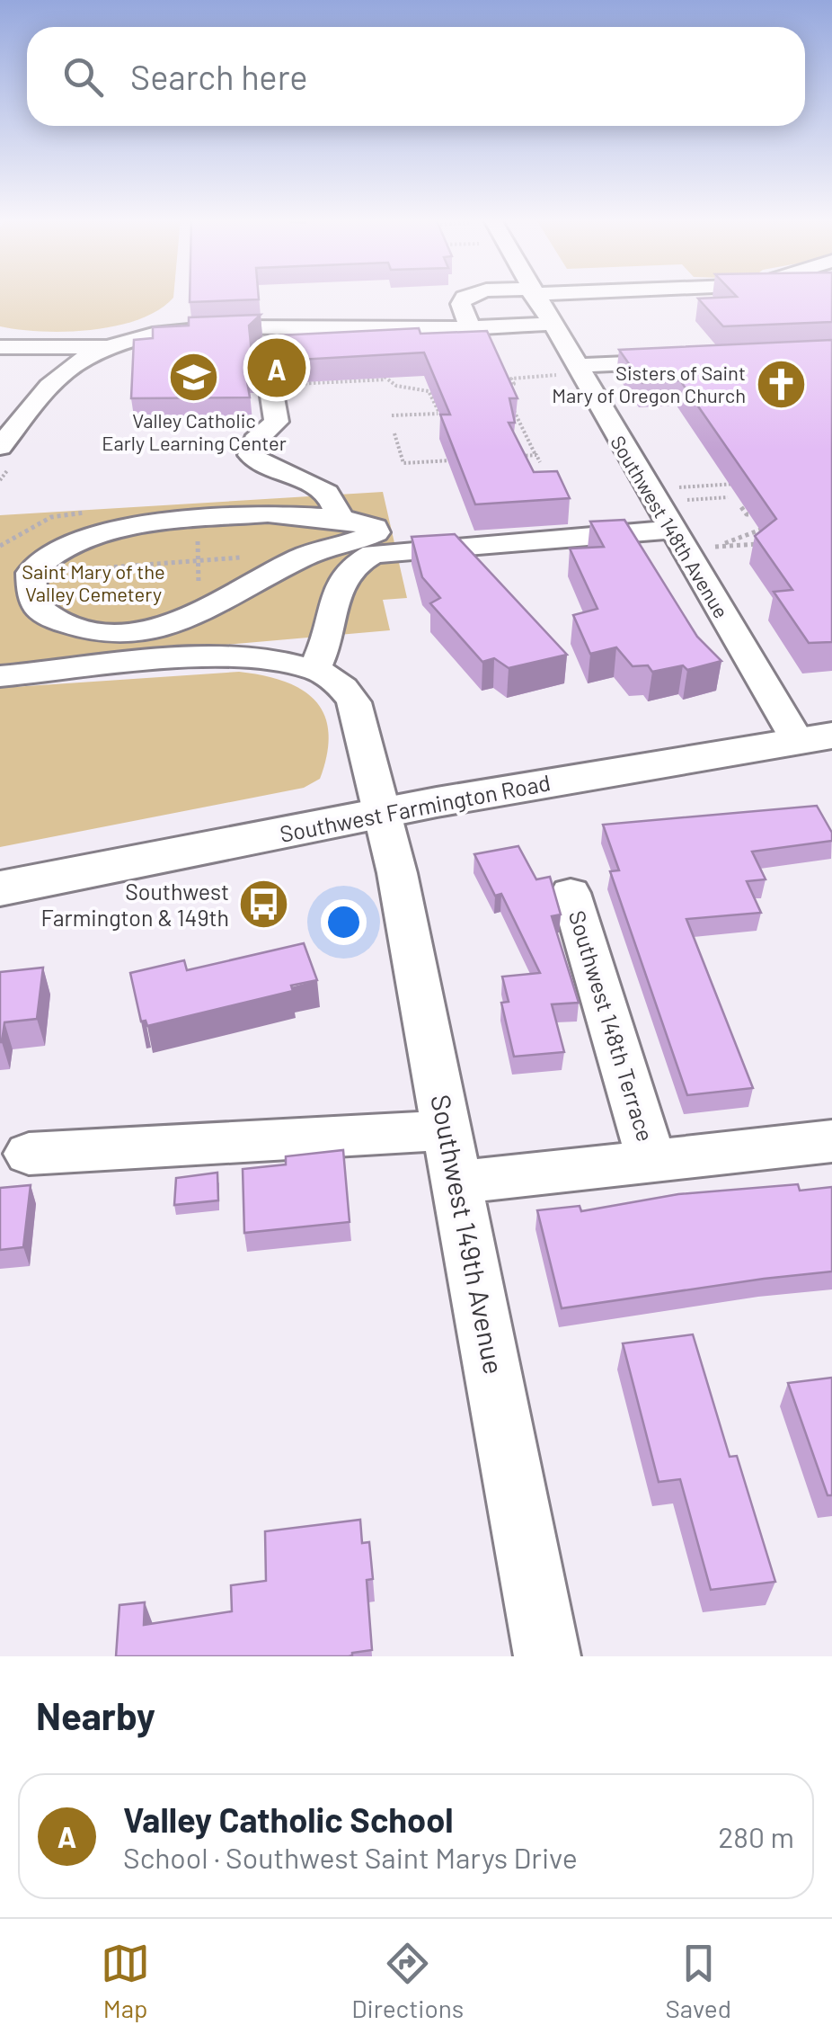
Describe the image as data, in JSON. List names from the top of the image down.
{
  "streets": {
    "main road": ["Southwest Farmington Road"],
    "street": ["Southwest 148th Avenue", "Southwest 148th Terrace", "Southwest 149th Avenue"]
  },
  "crossings": [
    ["Southwest 148th Avenue", "Southwest Farmington Road"],
    ["Southwest Farmington Road", "Southwest 149th Avenue"]
  ],
  "parks": ["Saint Mary of the Valley Cemetery"],
  "places": {
    "school or university": ["Valley Catholic Early Learning Center"],
    "church": ["Sisters of Saint Mary of Oregon Church"],
    "bus stop": ["Southwest Farmington & 149th"]
  },
  "page": {
    "search": "Search here",
    "pins": "A",
    "heading": "Nearby",
    "list": [
      {
        "mark": "A",
        "name": "Valley Catholic School",
        "note": "School · Southwest Saint Marys Drive",
        "value": "280 m"
      }
    ],
    "nav": ["Map", "Directions", "Saved"]
  }
}
